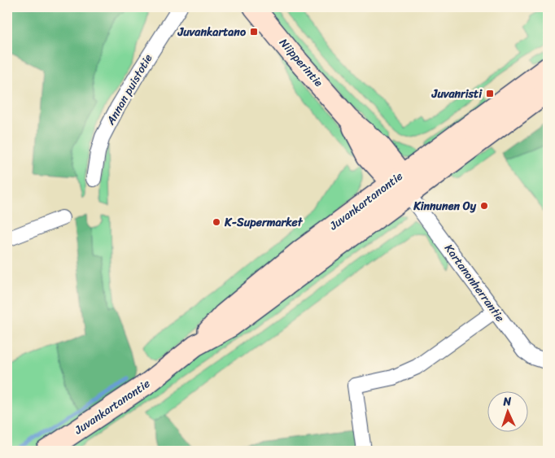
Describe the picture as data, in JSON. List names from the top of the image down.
{
  "streets": {
    "main road": ["Niipperintie", "Juvankartanontie"],
    "street": ["Annan puistotie", "Kartanonherrantie"]
  },
  "crossings": [
    ["Niipperintie", "Juvankartanontie"],
    ["Niipperintie", "Kartanonherrantie"],
    ["Juvankartanontie", "Kartanonherrantie"]
  ],
  "places": {
    "transit": ["Juvankartano", "Juvanristi"],
    "other": ["Kinnunen Oy", "K-Supermarket"]
  },
  "north": "top"
}
